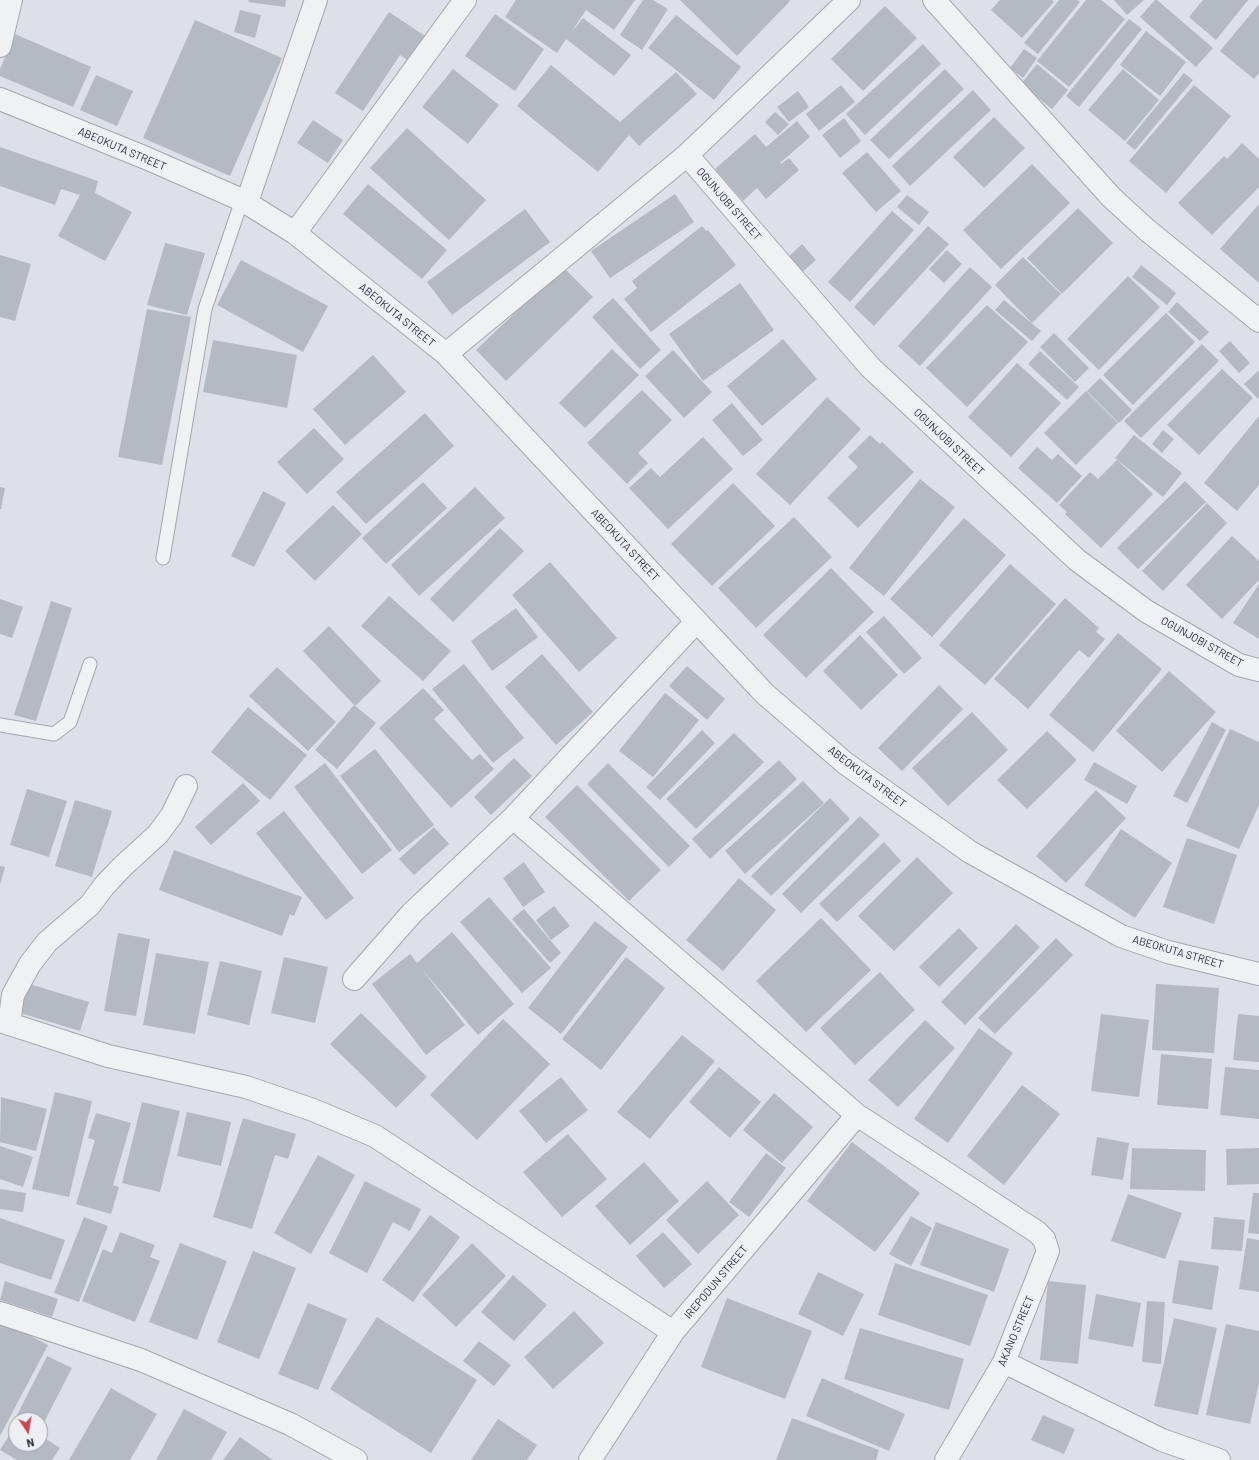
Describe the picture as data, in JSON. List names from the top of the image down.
{
  "streets": {
    "street": [
      "ABEOKUTA STREET",
      "OGUNJOBI STREET",
      "IREPODUN STREET",
      "AKANO STREET"
    ]
  },
  "crossings": [
    ["IREPODUN STREET", "AKANO STREET"]
  ],
  "north": "bottom"
}
